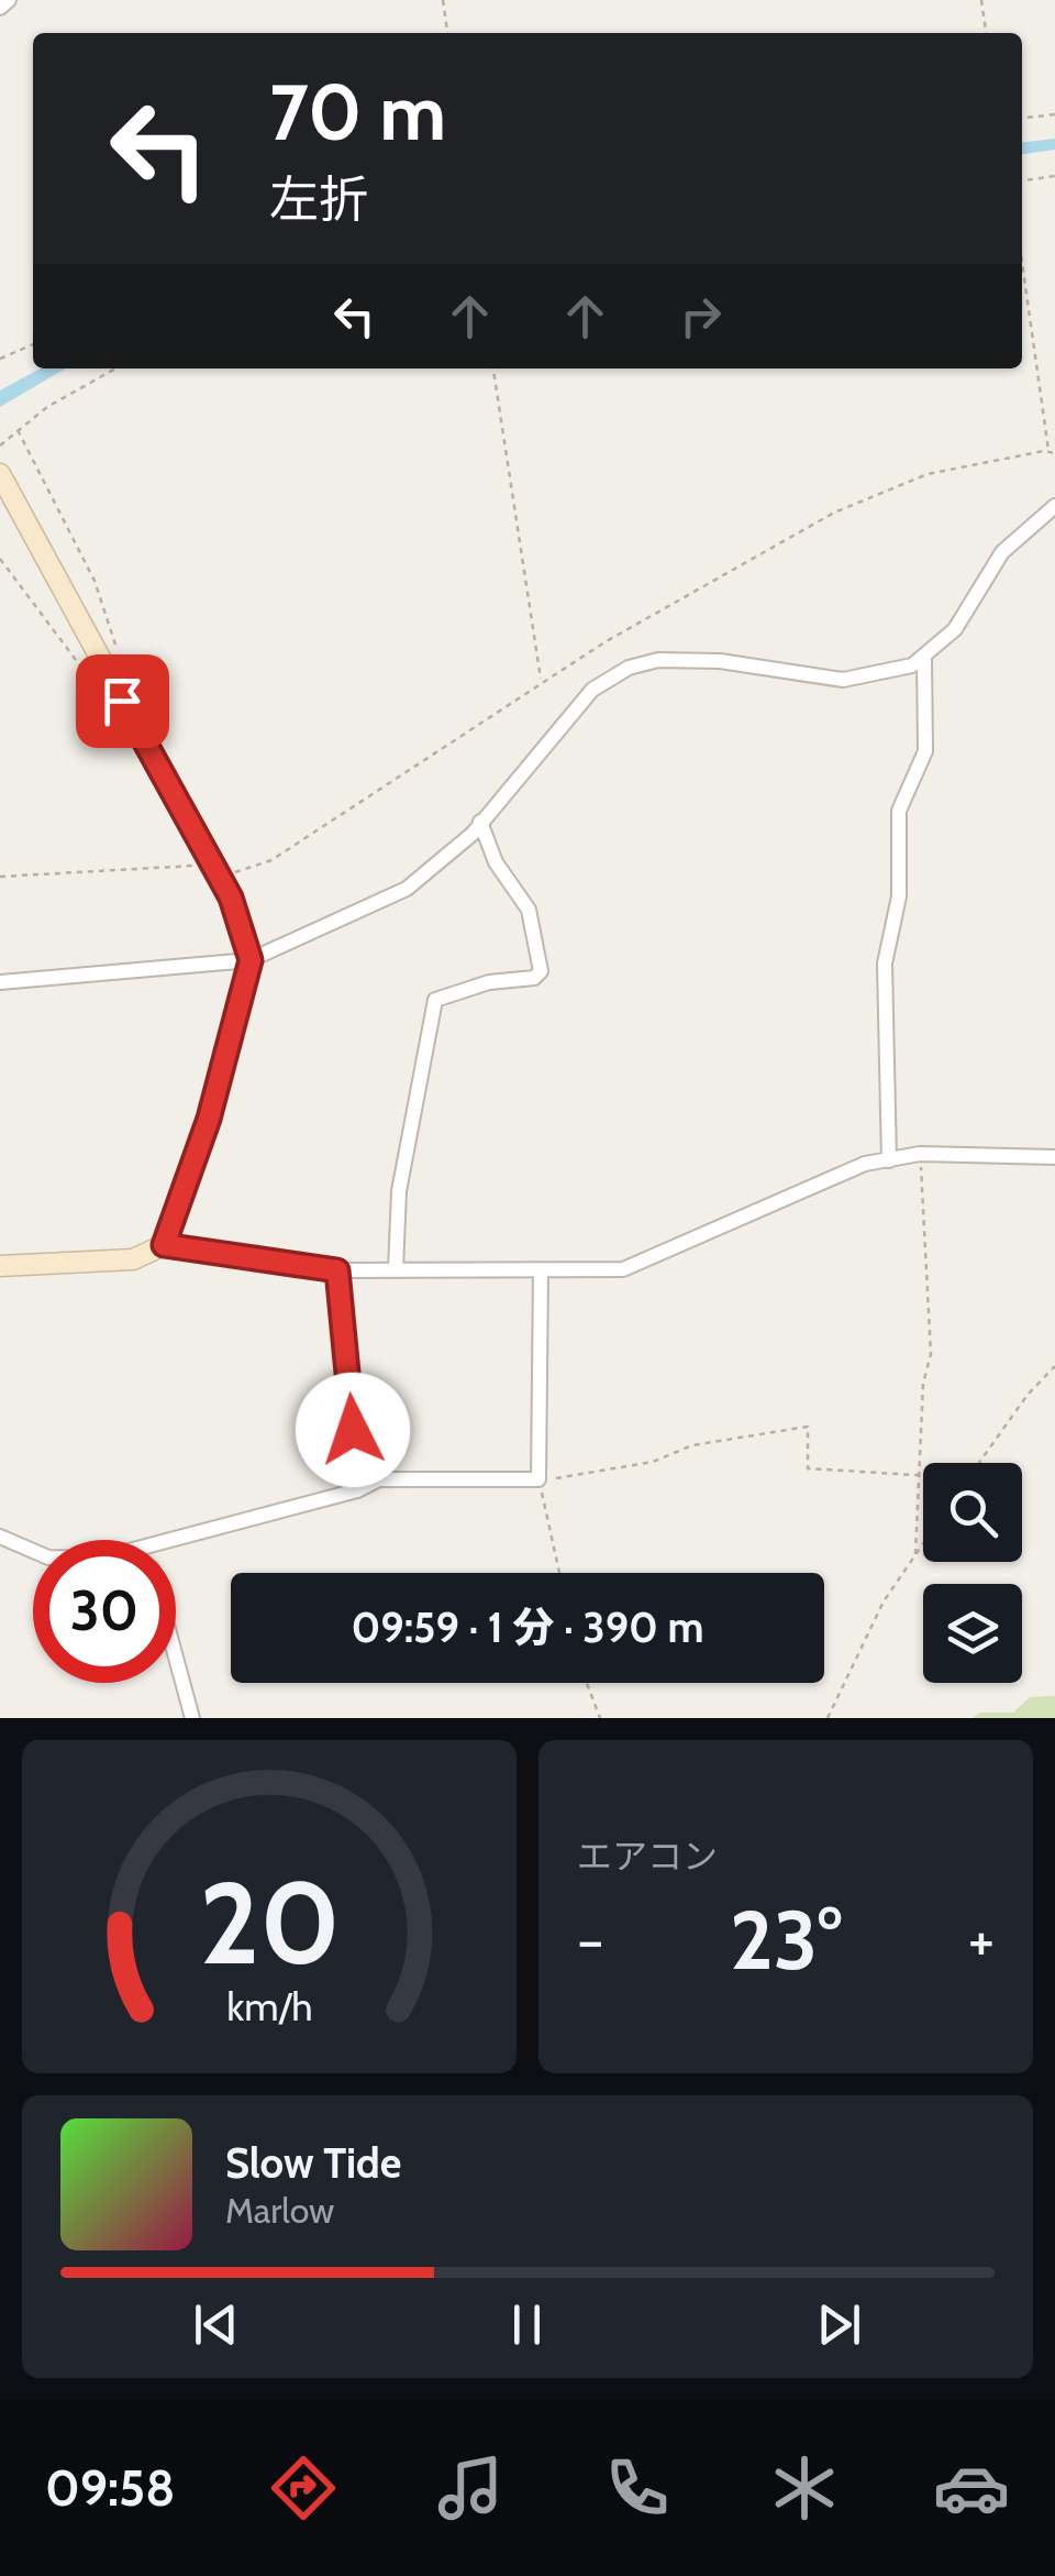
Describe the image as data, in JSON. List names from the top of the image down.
{
  "page": {
    "turn": ["70 m", "左折"],
    "limit": "30",
    "trip": "09:59 · 1 分 · 390 m",
    "tile": "エアコン",
    "heat": ["−", "23°", "+"],
    "song": ["Slow Tide", "Marlow"],
    "tabs": "09:58",
    "gauge": ["20", "km/h"]
  }
}
